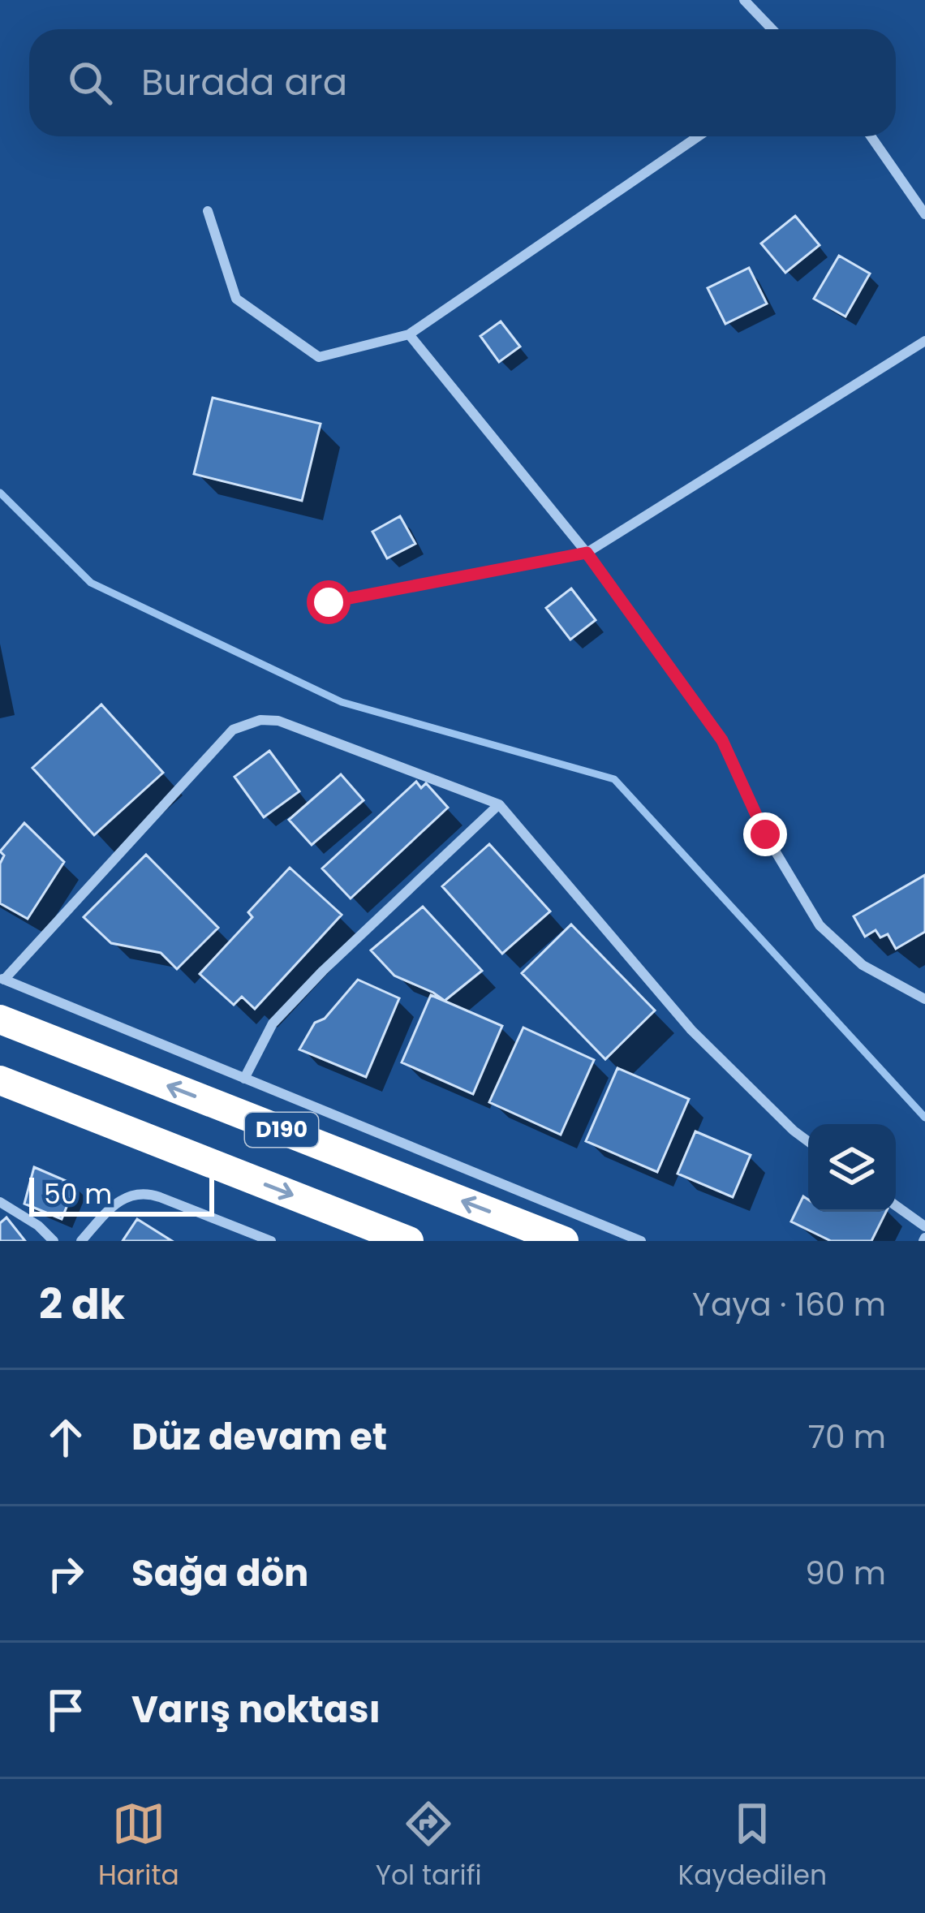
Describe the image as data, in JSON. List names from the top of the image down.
{
  "streets": {
    "highway": ["D190"]
  },
  "scale_bar": "50 m",
  "page": {
    "search": "Burada ara",
    "scale": "50 m",
    "heading": ["2 dk", "Yaya · 160 m"],
    "list": [
      ["Düz devam et", "70 m"],
      ["Sağa dön", "90 m"],
      "Varış noktası"
    ],
    "nav": ["Harita", "Yol tarifi", "Kaydedilen"]
  }
}
